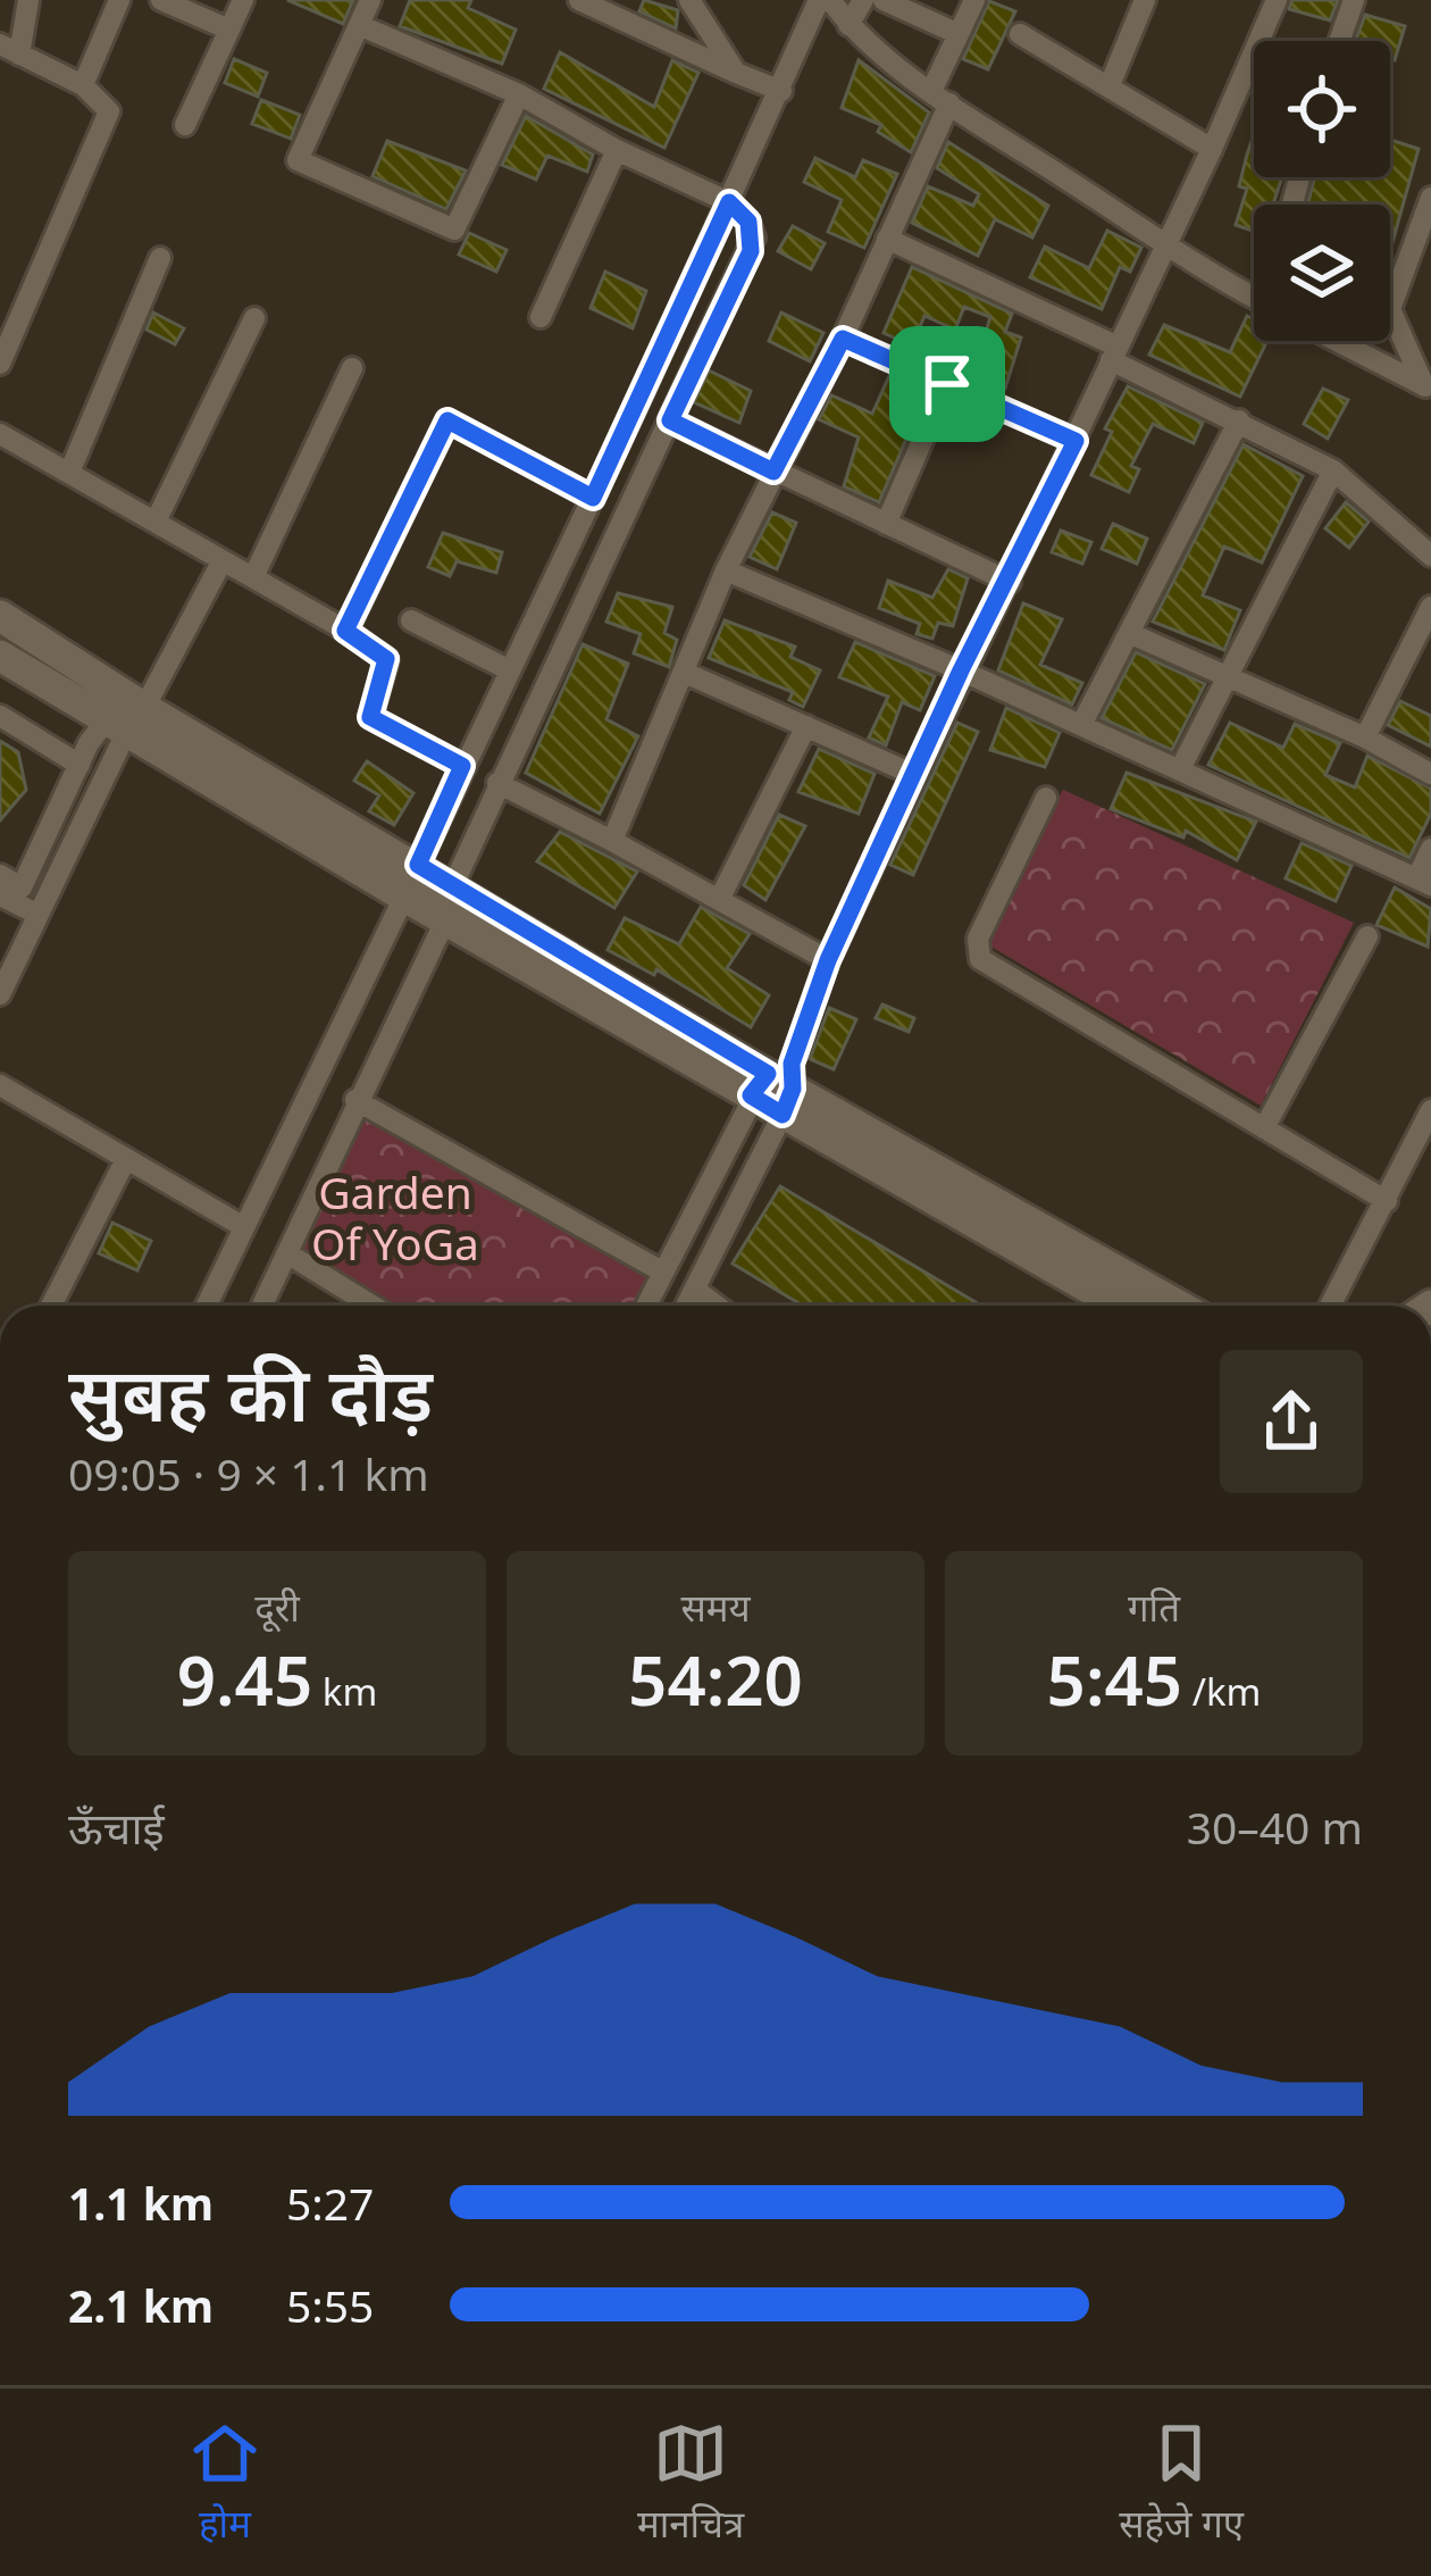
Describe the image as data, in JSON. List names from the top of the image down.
{
  "parks": ["Garden Of YoGa"],
  "page": {
    "heading": ["सुबह की दौड़", "09:05 · 9 × 1.1 km"],
    "stats": [
      ["दूरी", "9.45 km"],
      ["समय", "54:20"],
      ["गति", "5:45 /km"]
    ],
    "chart": ["ऊँचाई", "30–40 m"],
    "list": [
      {
        "name": "1.1 km",
        "note": "5:27"
      },
      {
        "name": "2.1 km",
        "note": "5:55"
      }
    ],
    "tabs": ["होम", "मानचित्र", "सहेजे गए"]
  }
}
